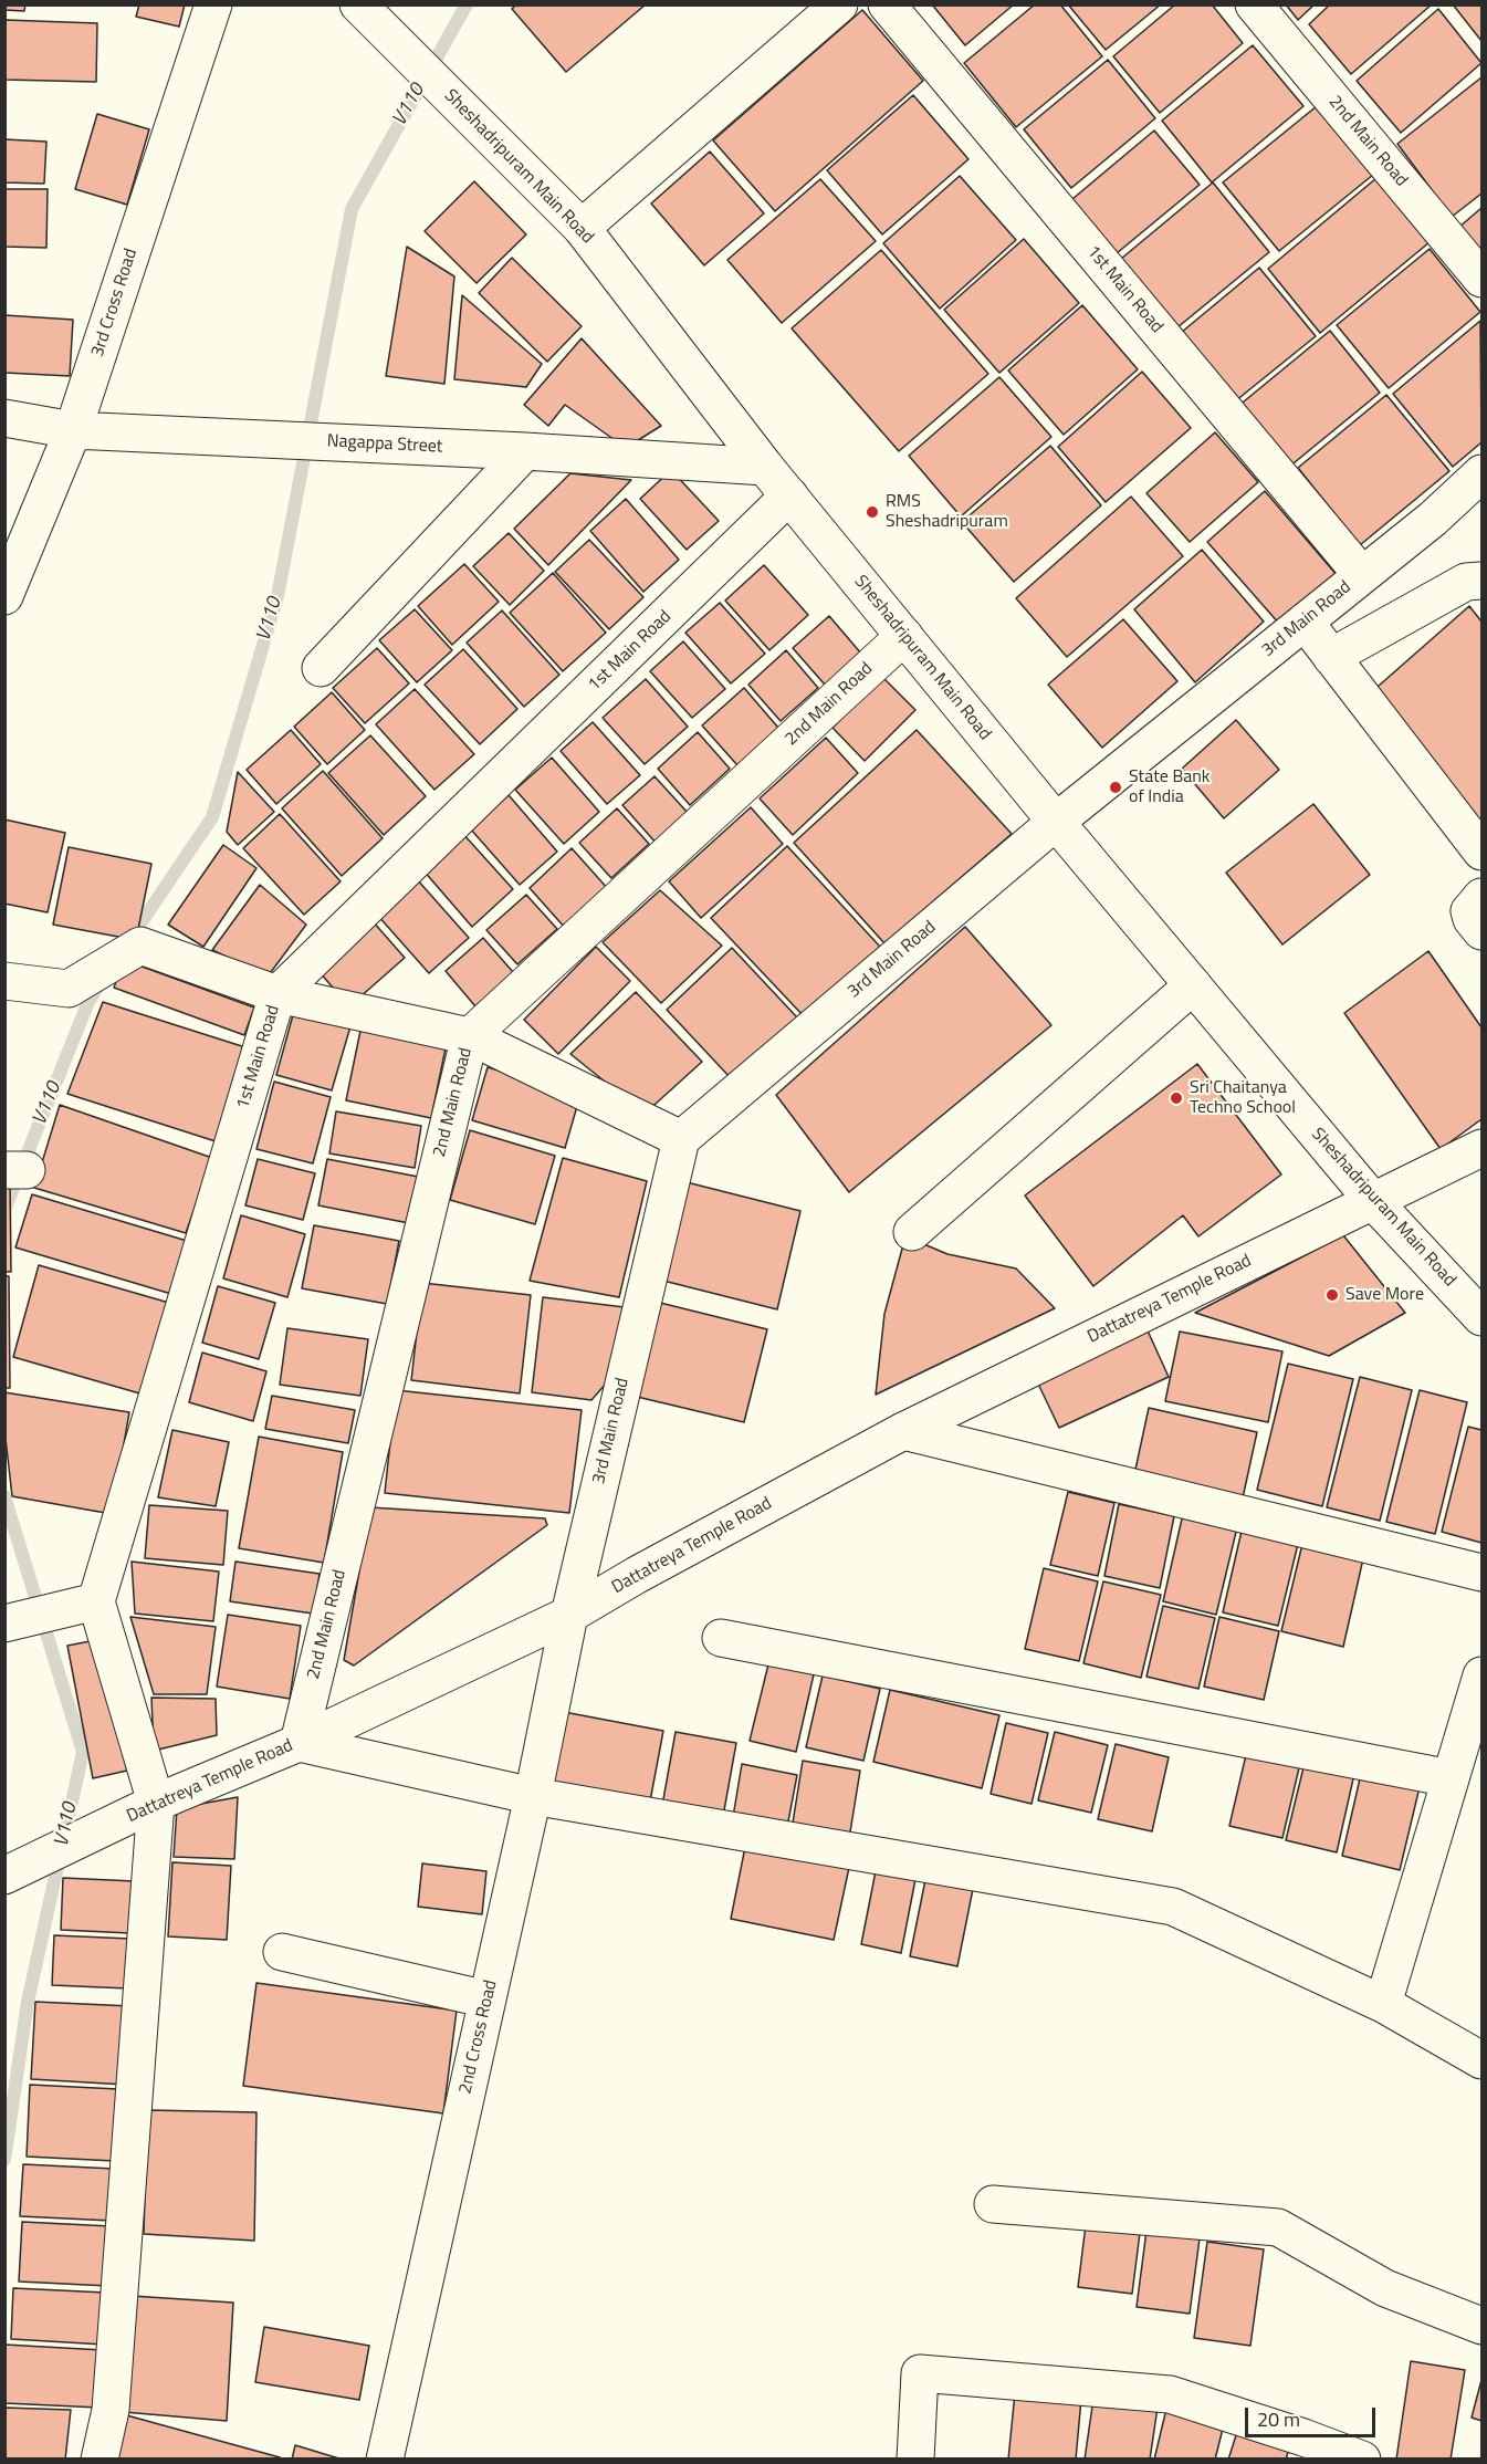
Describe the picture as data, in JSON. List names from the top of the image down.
{
  "streets": {
    "street": [
      "2nd Main Road",
      "Sheshadripuram Main Road",
      "1st Main Road",
      "3rd Cross Road",
      "Nagappa Street",
      "3rd Main Road",
      "Dattatreya Temple Road",
      "2nd Cross Road"
    ]
  },
  "crossings": [
    ["2nd Main Road", "Sheshadripuram Main Road"],
    ["2nd Main Road", "Dattatreya Temple Road"],
    ["Sheshadripuram Main Road", "1st Main Road"],
    ["Sheshadripuram Main Road", "Nagappa Street"],
    ["Sheshadripuram Main Road", "3rd Main Road"],
    ["Sheshadripuram Main Road", "Dattatreya Temple Road"],
    ["1st Main Road", "3rd Main Road"],
    ["3rd Cross Road", "Nagappa Street"],
    ["3rd Main Road", "Dattatreya Temple Road"],
    ["3rd Main Road", "2nd Cross Road"],
    ["Dattatreya Temple Road", "2nd Cross Road"]
  ],
  "water": ["V110"],
  "places": [
    "RMS Sheshadripuram",
    "State Bank of India",
    "Sri Chaitanya Techno School",
    "Save More"
  ],
  "scale_bar": "20 m"
}
